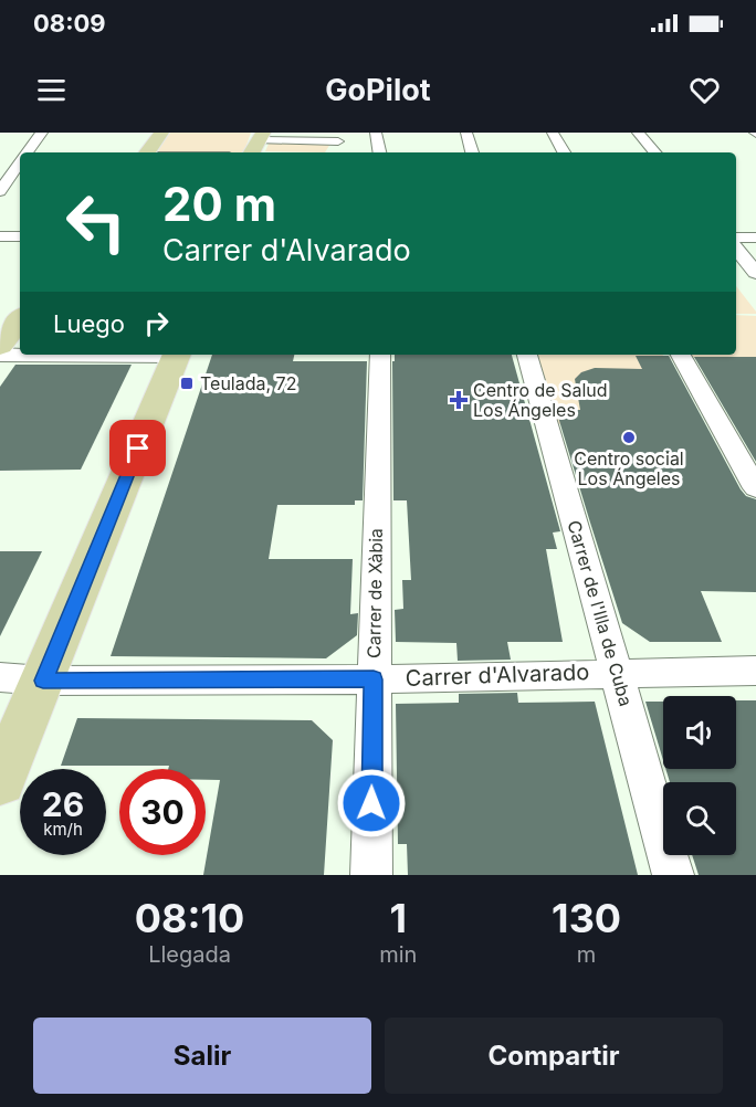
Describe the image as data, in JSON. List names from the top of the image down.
{
  "streets": {
    "street": ["Carrer de Xàbia", "Carrer de l'Illa de Cuba", "Carrer d'Alvarado"]
  },
  "crossings": [
    ["Carrer de Xàbia", "Carrer d'Alvarado"],
    ["Carrer de l'Illa de Cuba", "Carrer d'Alvarado"]
  ],
  "places": {
    "transit": ["Teulada, 72"],
    "health": ["Centro de Salud Los Ángeles"],
    "other": ["Centro social Los Ángeles"]
  },
  "page": {
    "status": "08:09",
    "header": "GoPilot",
    "turn": ["20 m", "Carrer d'Alvarado"],
    "then": "Luego",
    "speed": "26 km/h",
    "limit": "30",
    "eta": [
      "08:10",
      "Llegada",
      "1",
      "min",
      "130",
      "m"
    ],
    "buttons": ["Salir", "Compartir"]
  }
}
